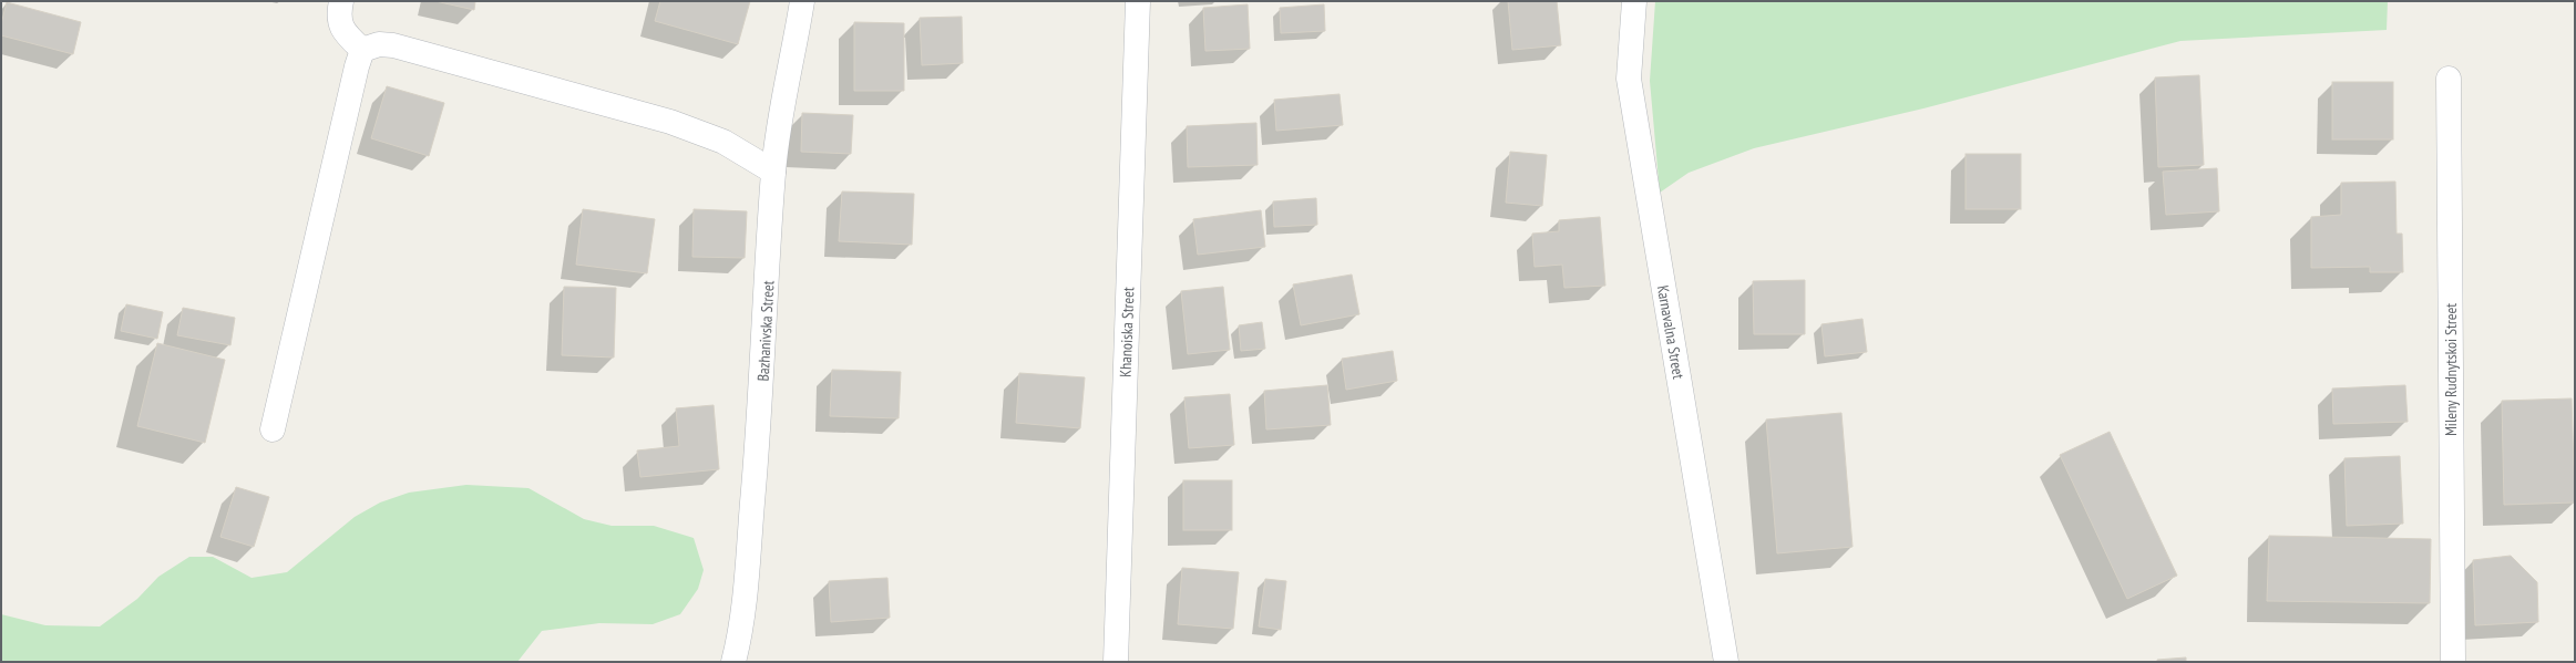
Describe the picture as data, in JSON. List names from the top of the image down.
{
  "streets": {
    "street": [
      "Bazhanivska Street",
      "Khanoiska Street",
      "Karnavalna Street",
      "Mileny Rudnytskoi Street"
    ]
  }
}
